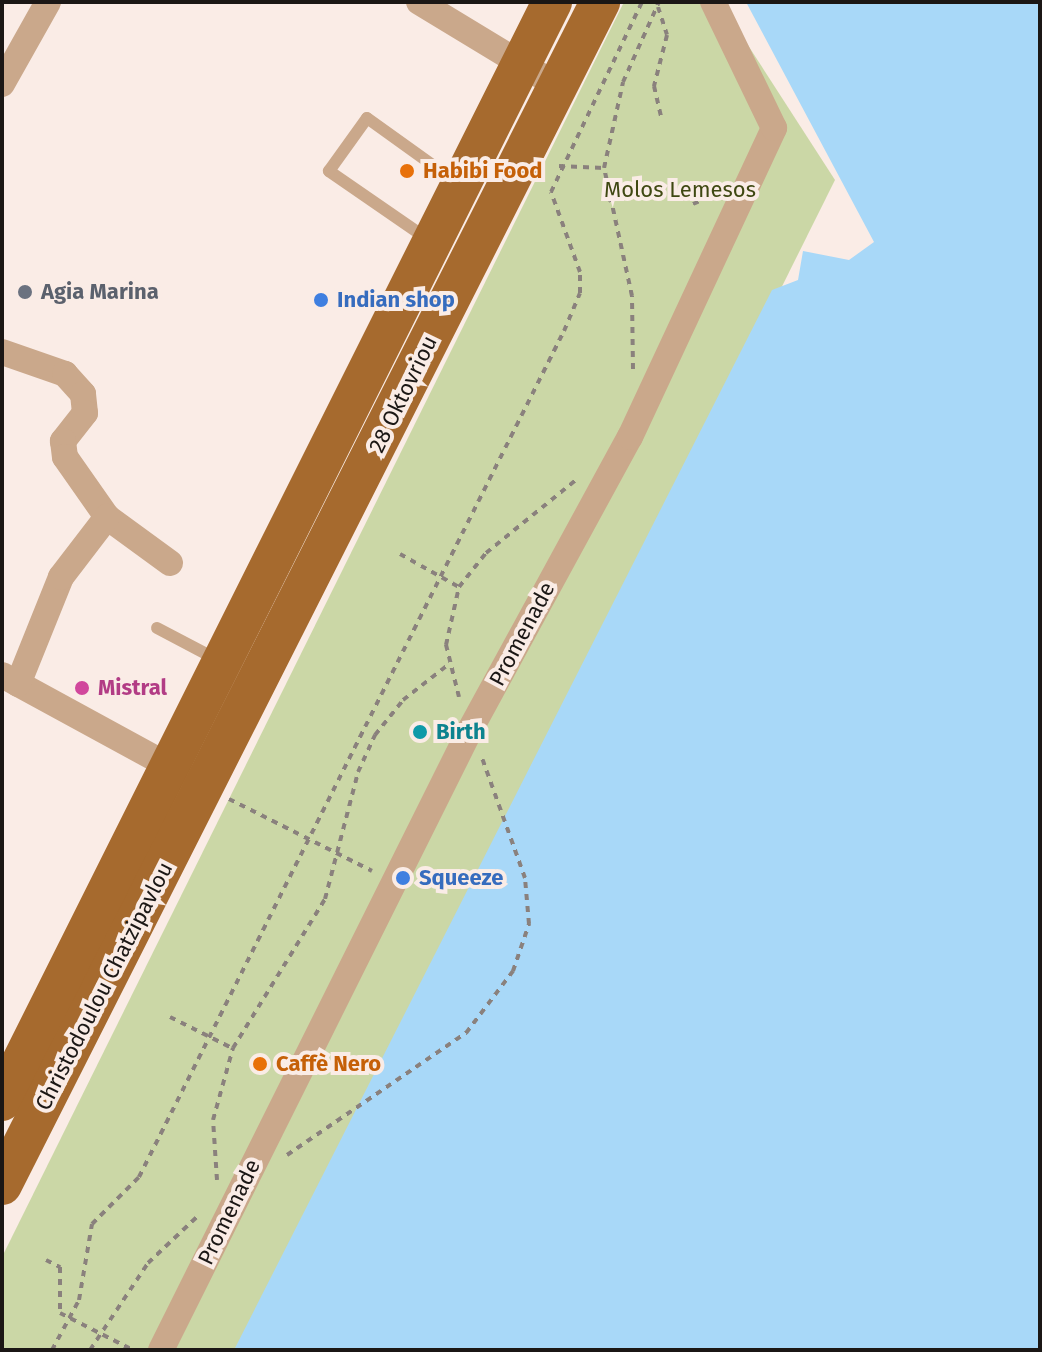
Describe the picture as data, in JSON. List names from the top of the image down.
{
  "streets": {
    "main road": ["28 Oktovriou", "Christodoulou Chatzipavlou"],
    "street": ["Promenade"]
  },
  "crossings": [
    ["28 Oktovriou", "Christodoulou Chatzipavlou"]
  ],
  "parks": ["Molos Lemesos"],
  "places": [
    "Habibi Food",
    "Agia Marina",
    "Indian shop",
    "Mistral",
    "Birth",
    "Squeeze",
    "Caffè Nero"
  ]
}
